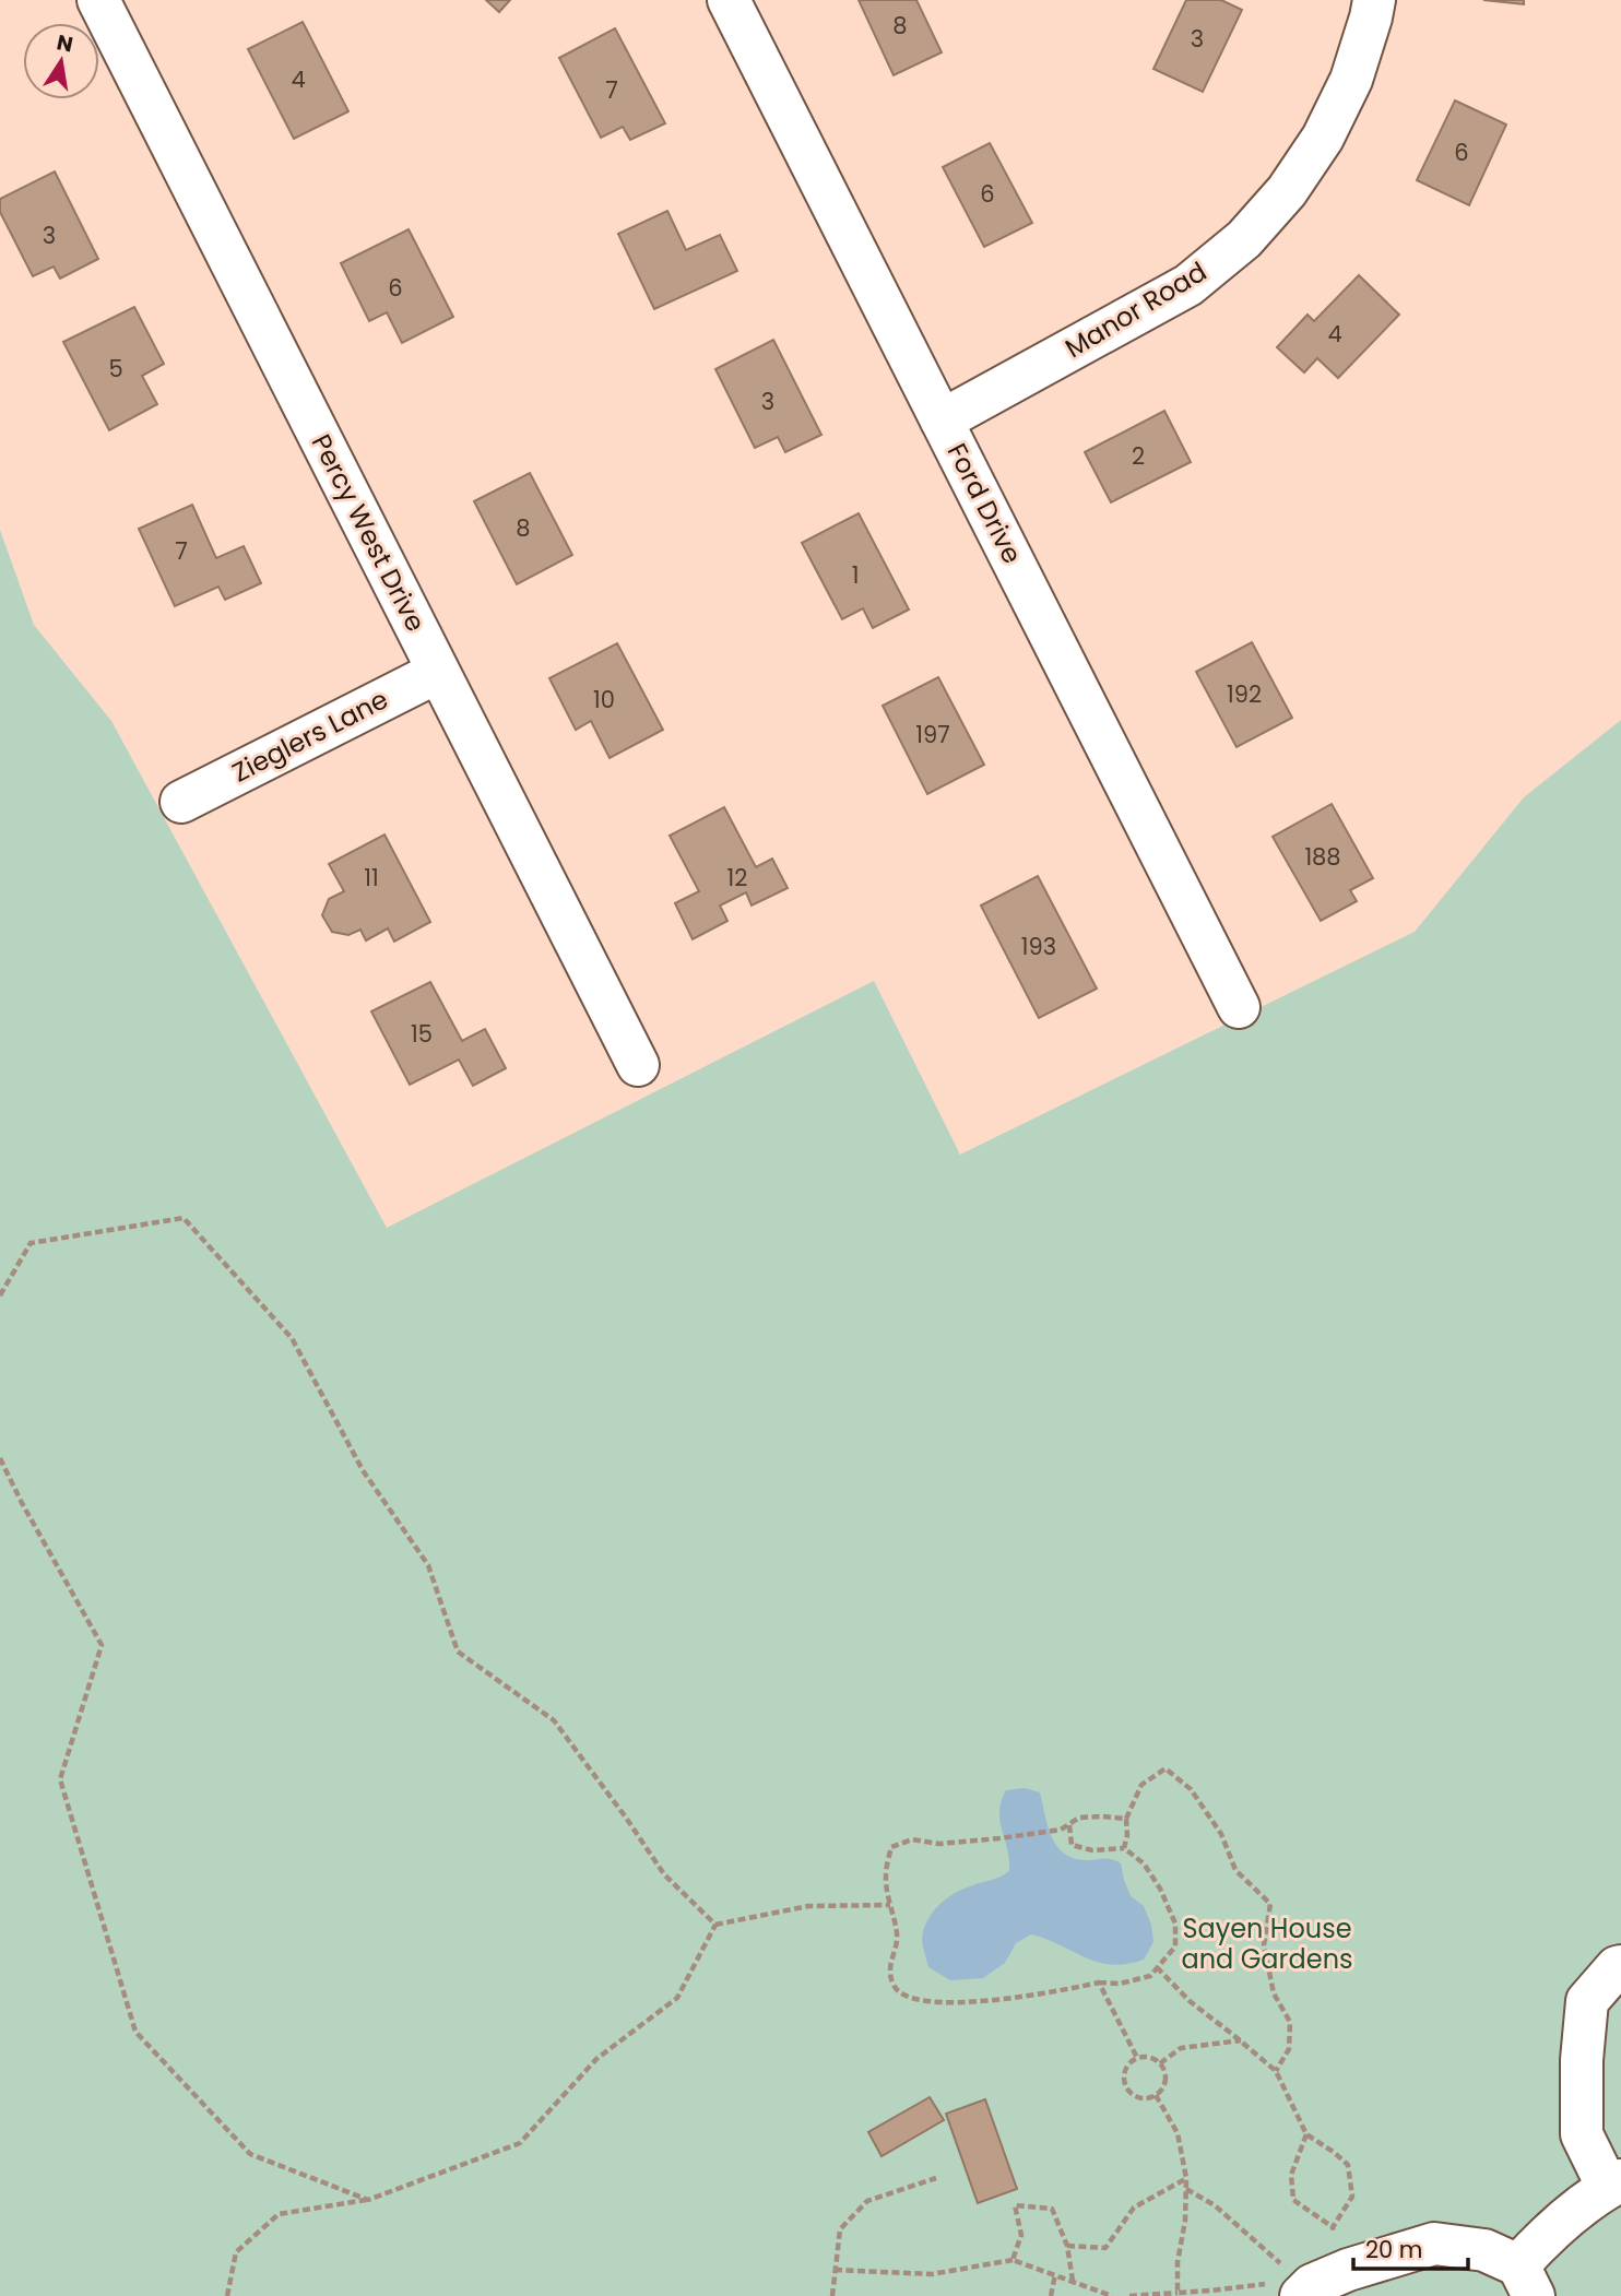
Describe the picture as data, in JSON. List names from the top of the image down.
{
  "streets": {
    "street": [
      "Manor Road",
      "Ford Drive",
      "Percy West Drive",
      "Zieglers Lane"
    ]
  },
  "crossings": [
    ["Manor Road", "Ford Drive"],
    ["Percy West Drive", "Zieglers Lane"]
  ],
  "parks": ["Sayen House and Gardens"],
  "house_numbers": [
    "8",
    "3",
    "4",
    "7",
    "6",
    "6",
    "3",
    "6",
    "4",
    "5",
    "3",
    "2",
    "8",
    "7",
    "1",
    "192",
    "10",
    "197",
    "188",
    "11",
    "12",
    "193",
    "15"
  ],
  "scale_bar": "20 m",
  "north": "top"
}
